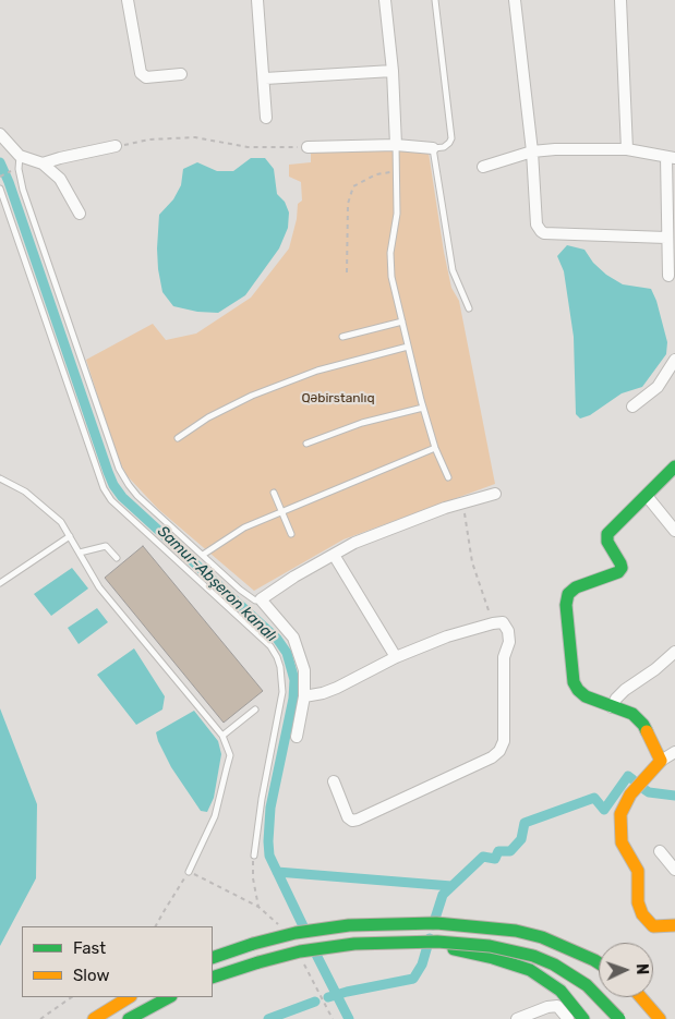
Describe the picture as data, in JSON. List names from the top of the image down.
{
  "water": ["Samur-Abşeron kanalı"],
  "parks": ["Qəbirstanlıq"],
  "legend": ["Fast", "Slow"],
  "north": "right"
}
